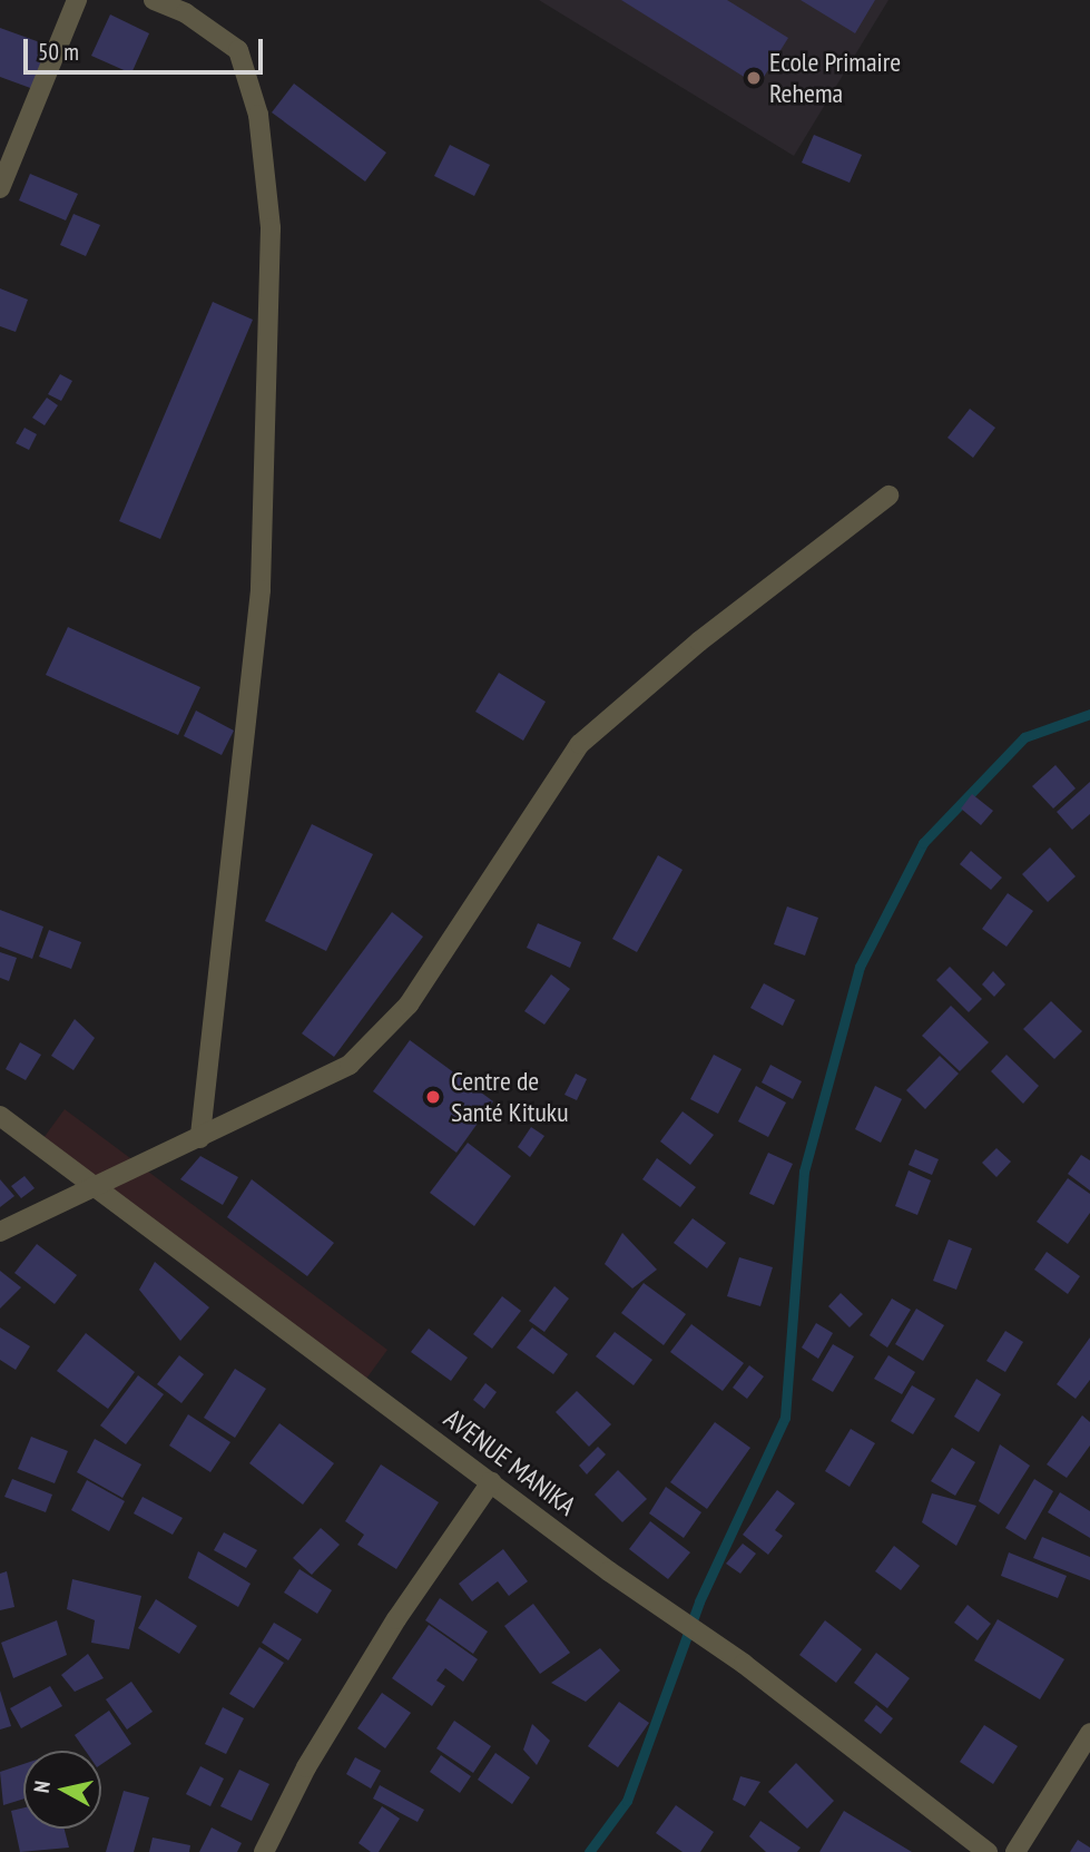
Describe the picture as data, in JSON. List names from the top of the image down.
{
  "streets": {
    "street": ["AVENUE MANIKA"]
  },
  "places": ["Ecole Primaire Rehema", "Centre de Santé Kituku"],
  "scale_bar": "50 m",
  "north": "left"
}
